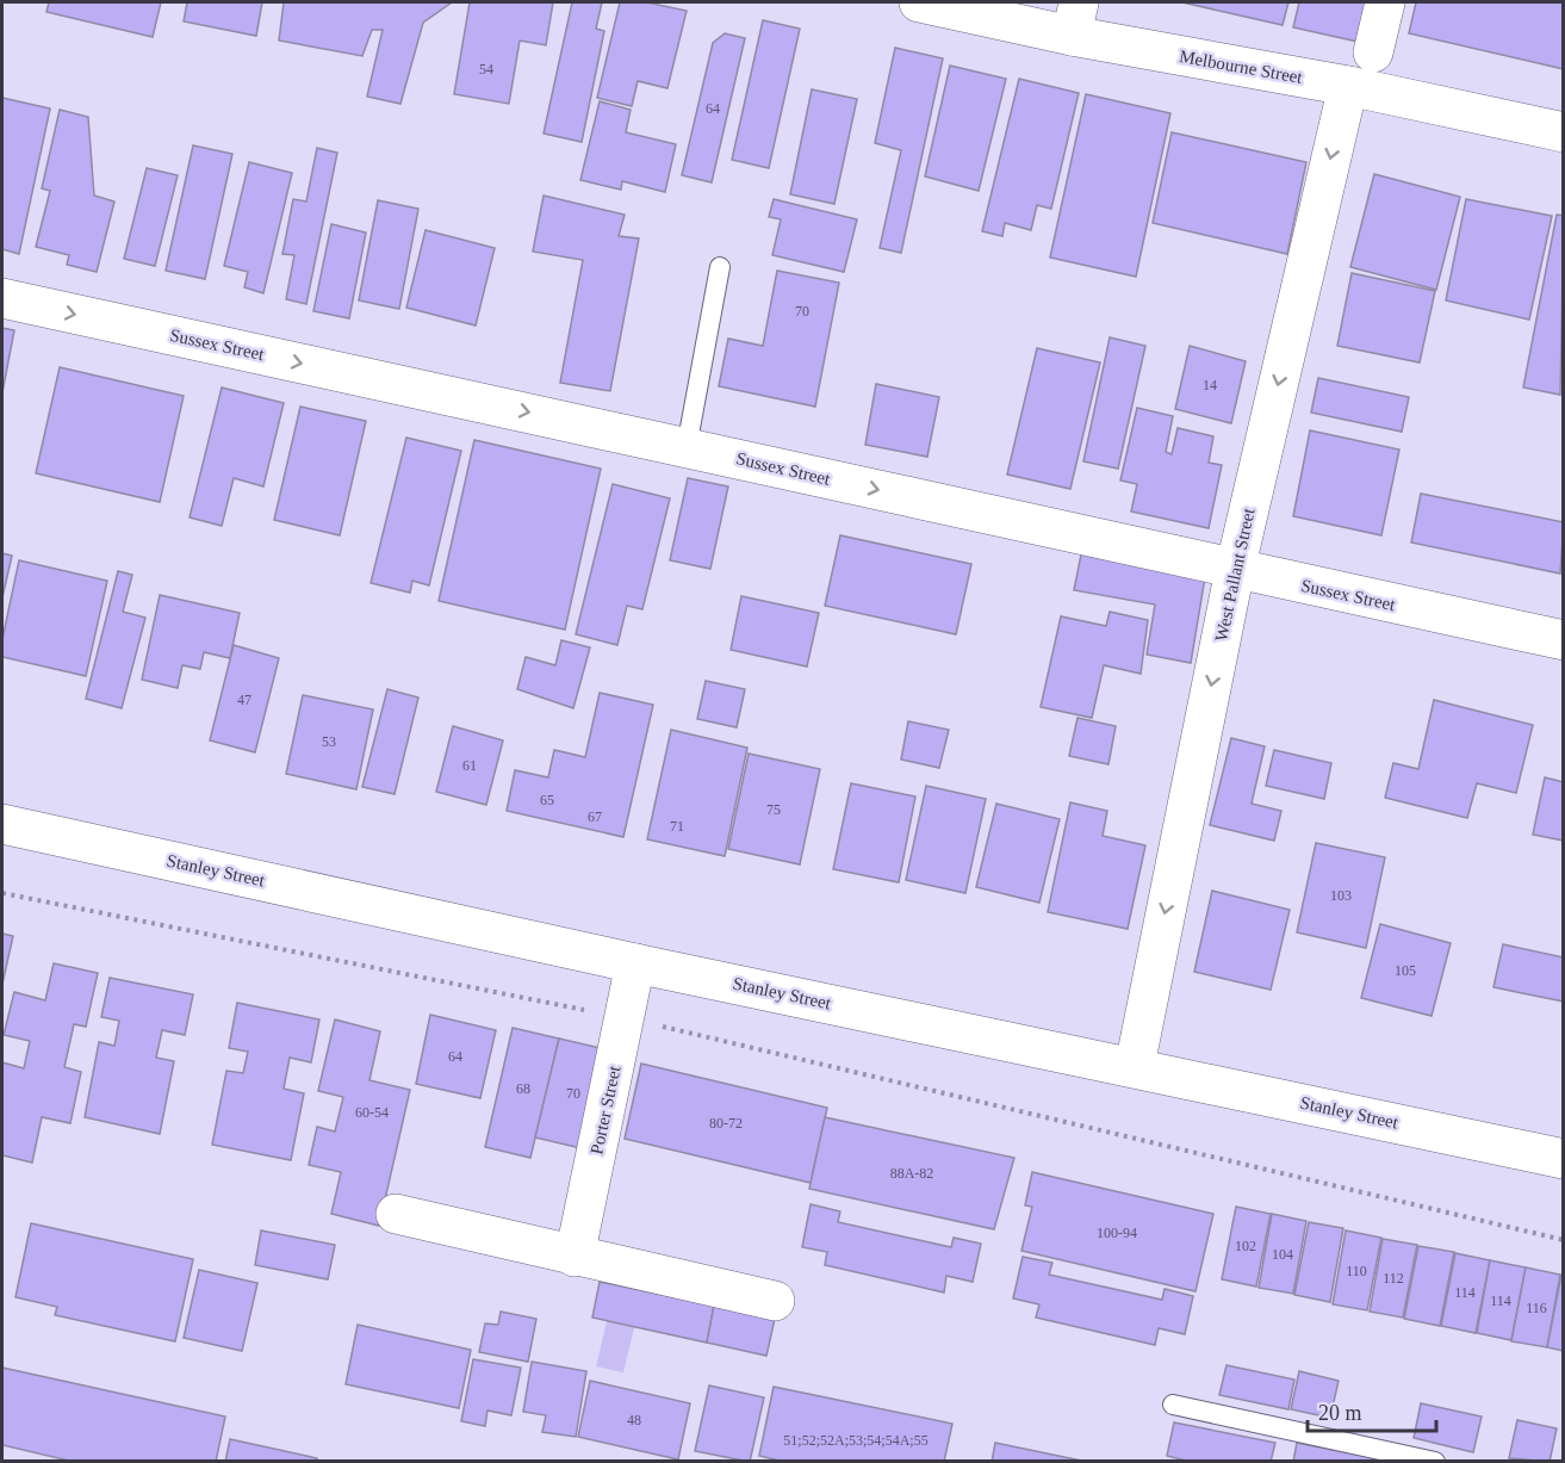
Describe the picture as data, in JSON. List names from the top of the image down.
{
  "streets": {
    "street": [
      "Melbourne Street",
      "Sussex Street",
      "West Pallant Street",
      "Stanley Street",
      "Porter Street"
    ]
  },
  "crossings": [
    ["Melbourne Street", "West Pallant Street"],
    ["Sussex Street", "West Pallant Street"],
    ["West Pallant Street", "Stanley Street"],
    ["Stanley Street", "Porter Street"]
  ],
  "one_way": ["Sussex Street", "West Pallant Street"],
  "house_numbers": [
    "54",
    "64",
    "70",
    "14",
    "47",
    "53",
    "61",
    "65",
    "75",
    "67",
    "71",
    "103",
    "105",
    "64",
    "68",
    "70",
    "60-54",
    "80-72",
    "88A-82",
    "100-94",
    "102",
    "104",
    "110",
    "112",
    "114",
    "114",
    "116",
    "48",
    "51;52;52A;53;54;54A;55"
  ],
  "scale_bar": "20 m"
}
